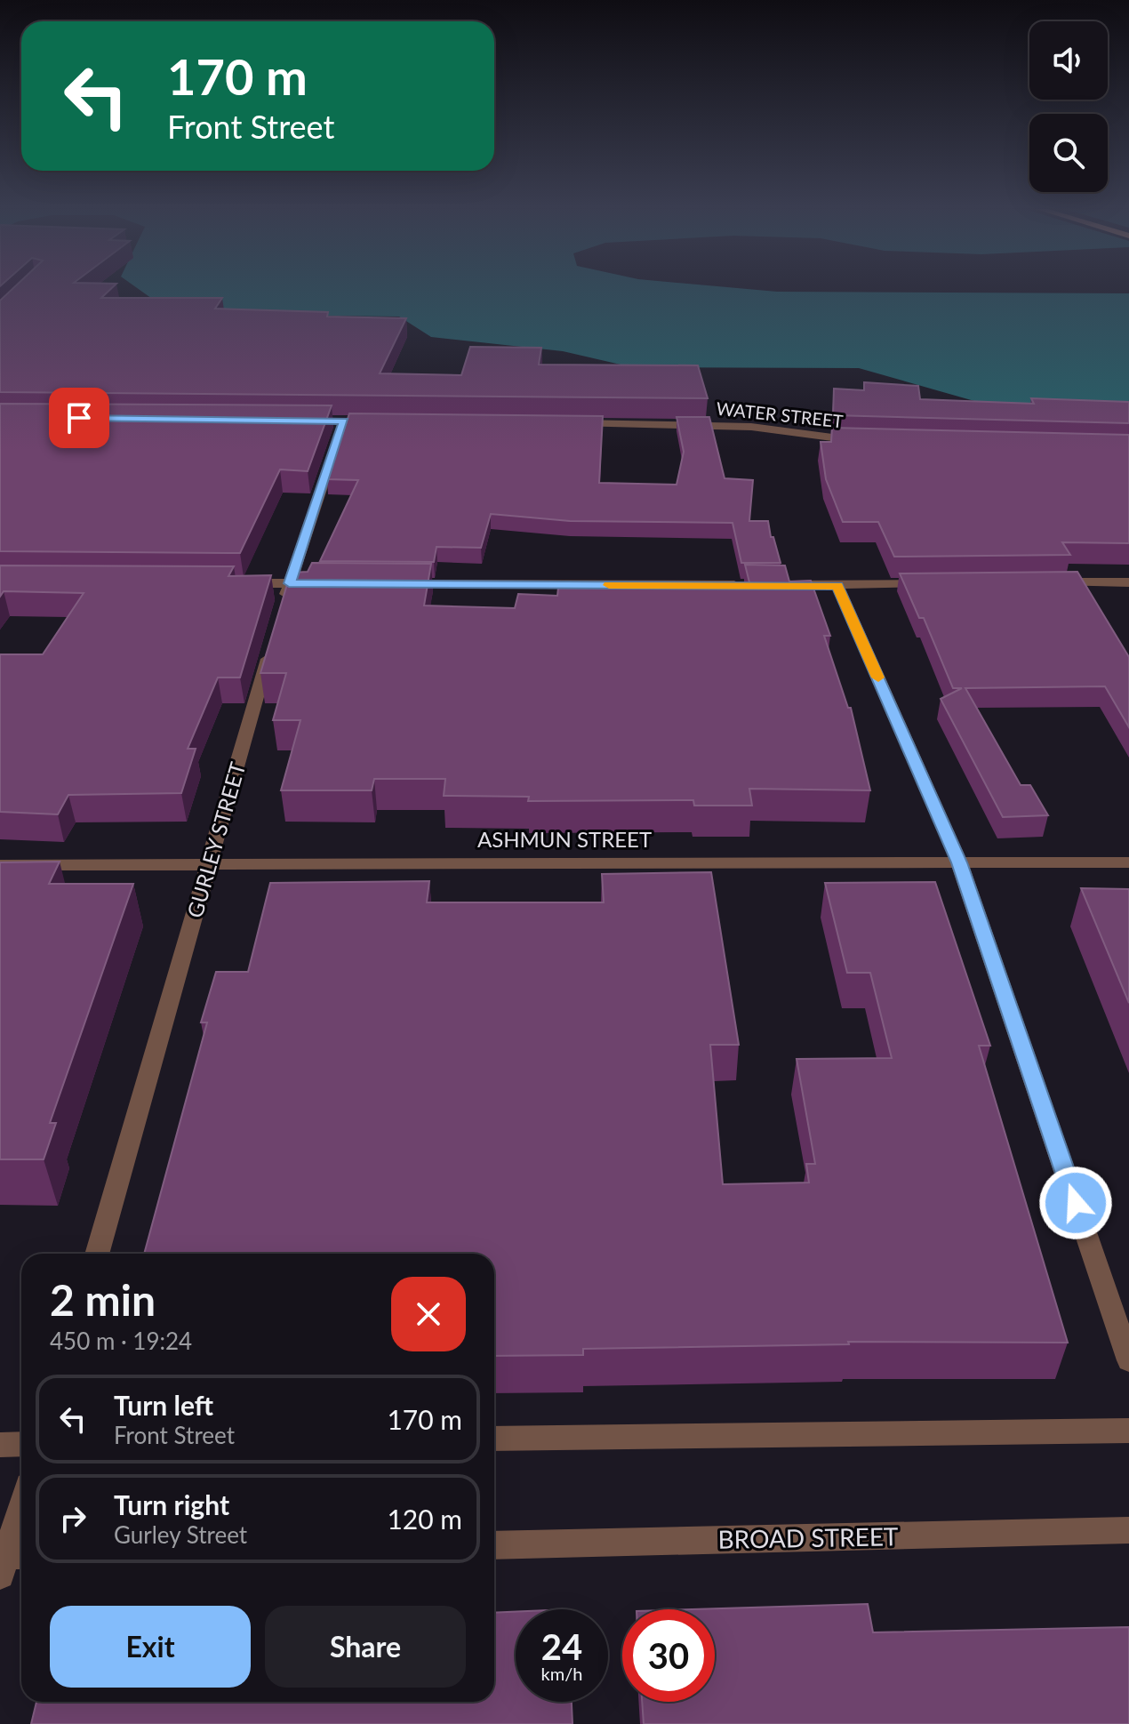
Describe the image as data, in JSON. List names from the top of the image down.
{
  "streets": {
    "street": [
      "WATER STREET",
      "GURLEY STREET",
      "ASHMUN STREET",
      "BROAD STREET"
    ]
  },
  "crossings": [
    ["GURLEY STREET", "ASHMUN STREET"]
  ],
  "page": {
    "turn": ["170 m", "Front Street"],
    "heading": ["2 min", "450 m · 19:24"],
    "list": [
      {
        "name": "Turn left",
        "note": "Front Street",
        "value": "170 m"
      },
      {
        "name": "Turn right",
        "note": "Gurley Street",
        "value": "120 m"
      }
    ],
    "buttons": ["Exit", "Share"],
    "speed": "24 km/h",
    "limit": "30"
  }
}
